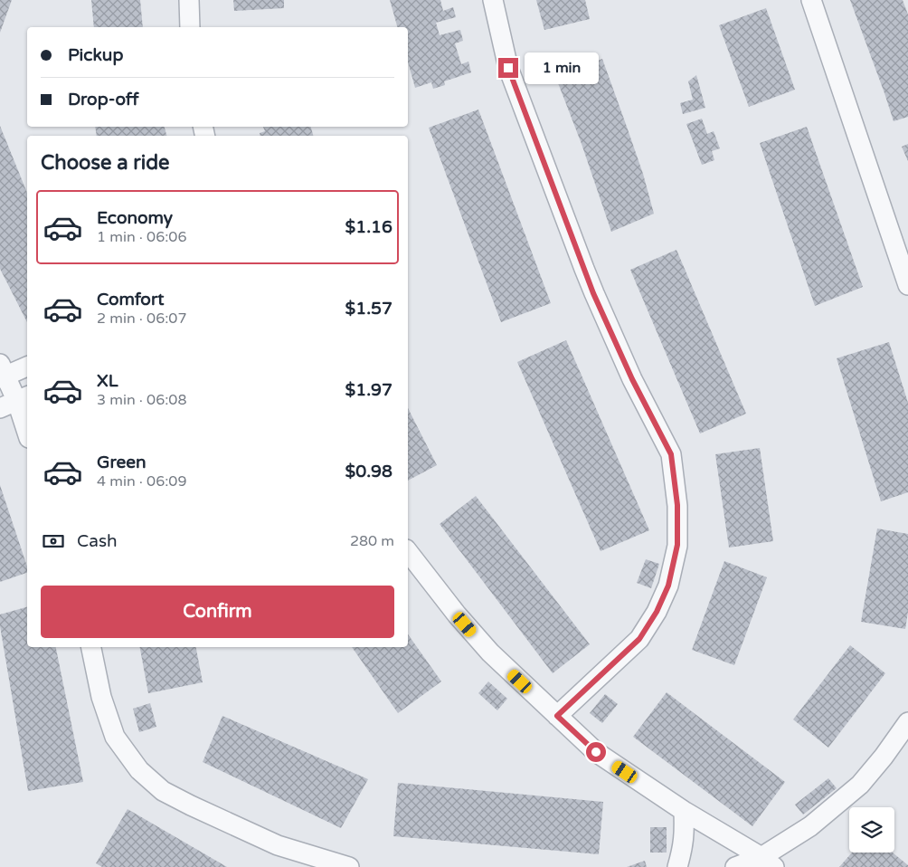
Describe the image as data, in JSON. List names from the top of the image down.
{
  "page": {
    "banner": ["Pickup", "Drop-off"],
    "bubble": "1 min",
    "heading": "Choose a ride",
    "list": [
      {
        "name": "Economy",
        "note": "1 min · 06:06",
        "value": "$1.16"
      },
      {
        "name": "Comfort",
        "note": "2 min · 06:07",
        "value": "$1.57"
      },
      {
        "name": "XL",
        "note": "3 min · 06:08",
        "value": "$1.97"
      },
      {
        "name": "Green",
        "note": "4 min · 06:09",
        "value": "$0.98"
      }
    ],
    "pay": ["Cash", "280 m"],
    "buttons": "Confirm"
  }
}
